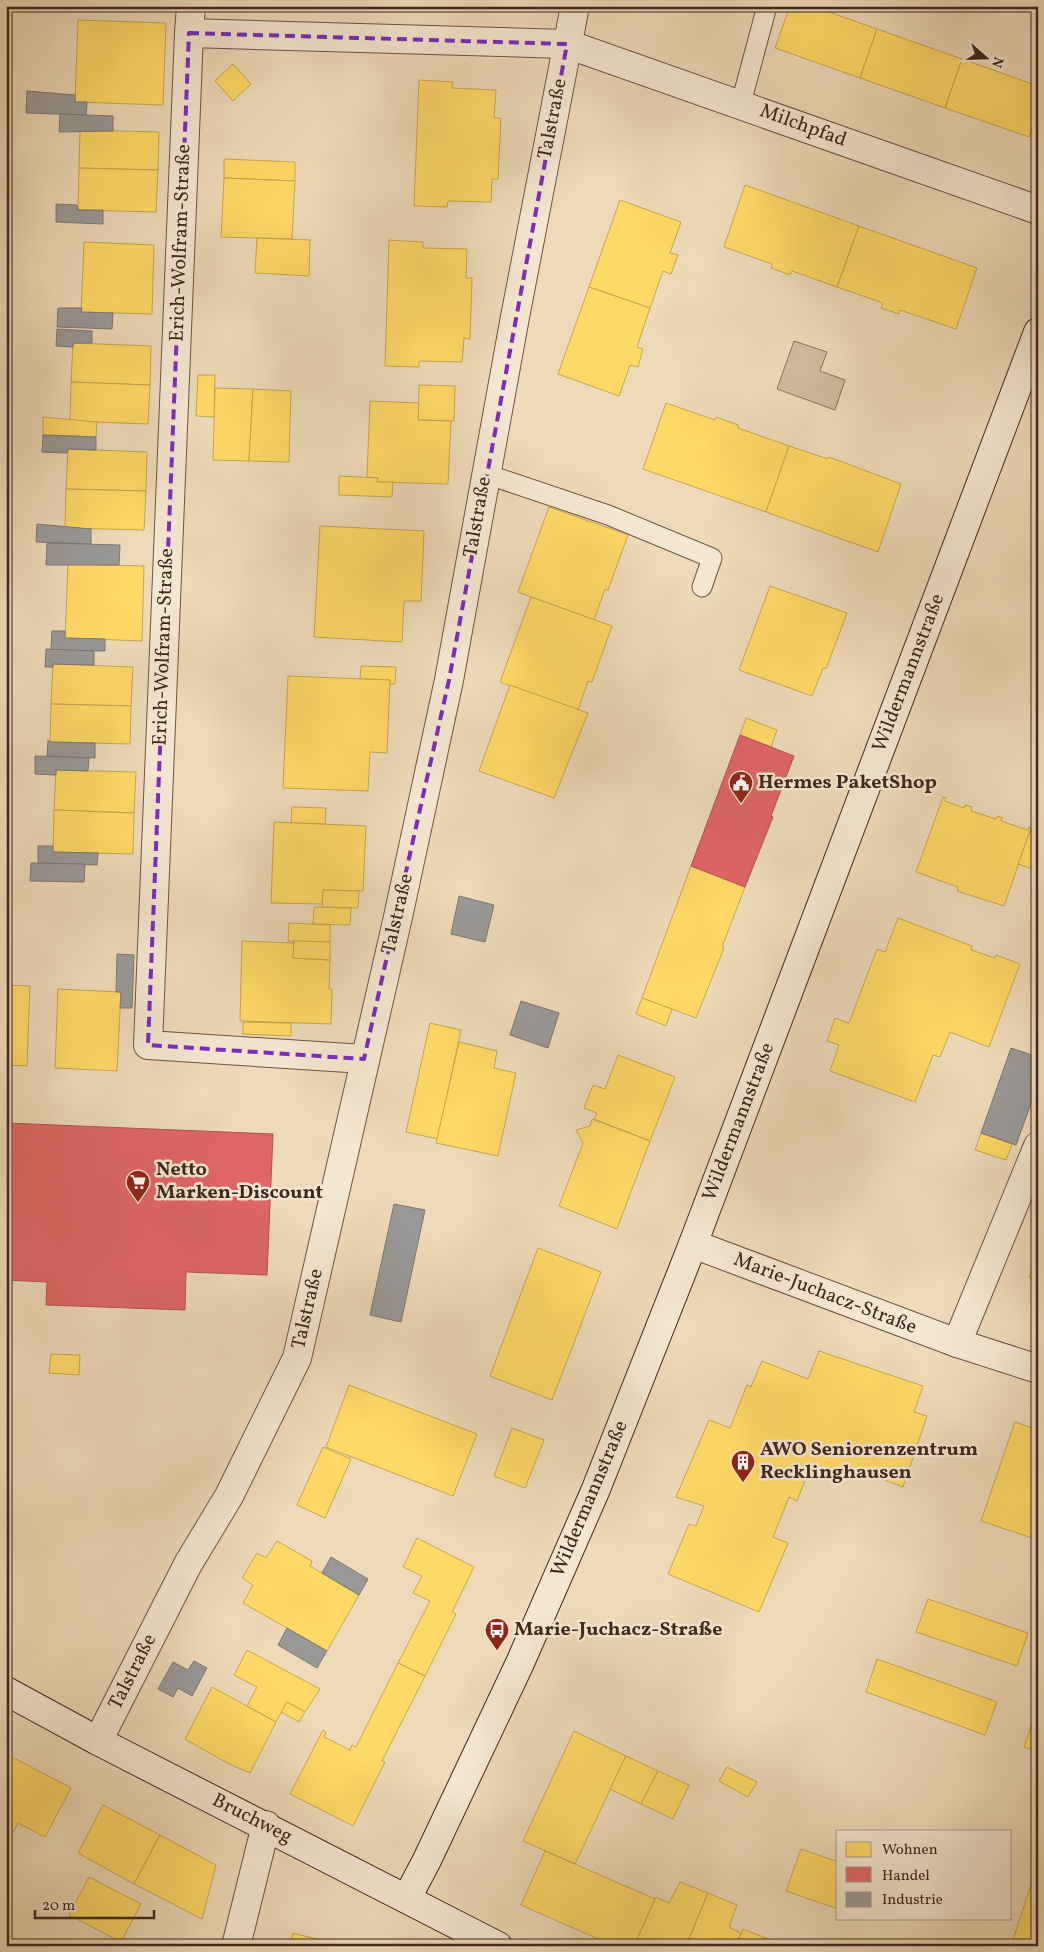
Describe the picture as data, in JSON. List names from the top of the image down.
{
  "streets": {
    "street": [
      "Talstraße",
      "Milchpfad",
      "Erich-Wolfram-Straße",
      "Wildermannstraße",
      "Marie-Juchacz-Straße",
      "Bruchweg"
    ]
  },
  "crossings": [
    ["Talstraße", "Milchpfad"],
    ["Talstraße", "Erich-Wolfram-Straße"],
    ["Talstraße", "Bruchweg"],
    ["Wildermannstraße", "Marie-Juchacz-Straße"],
    ["Wildermannstraße", "Bruchweg"]
  ],
  "places": {
    "public building": ["Hermes PaketShop"],
    "supermarket": ["Netto Marken-Discount"],
    "building": ["AWO Seniorenzentrum Recklinghausen"],
    "bus stop": ["Marie-Juchacz-Straße"]
  },
  "legend": ["Wohnen", "Handel", "Industrie"],
  "scale_bar": "20 m",
  "north": "right"
}
